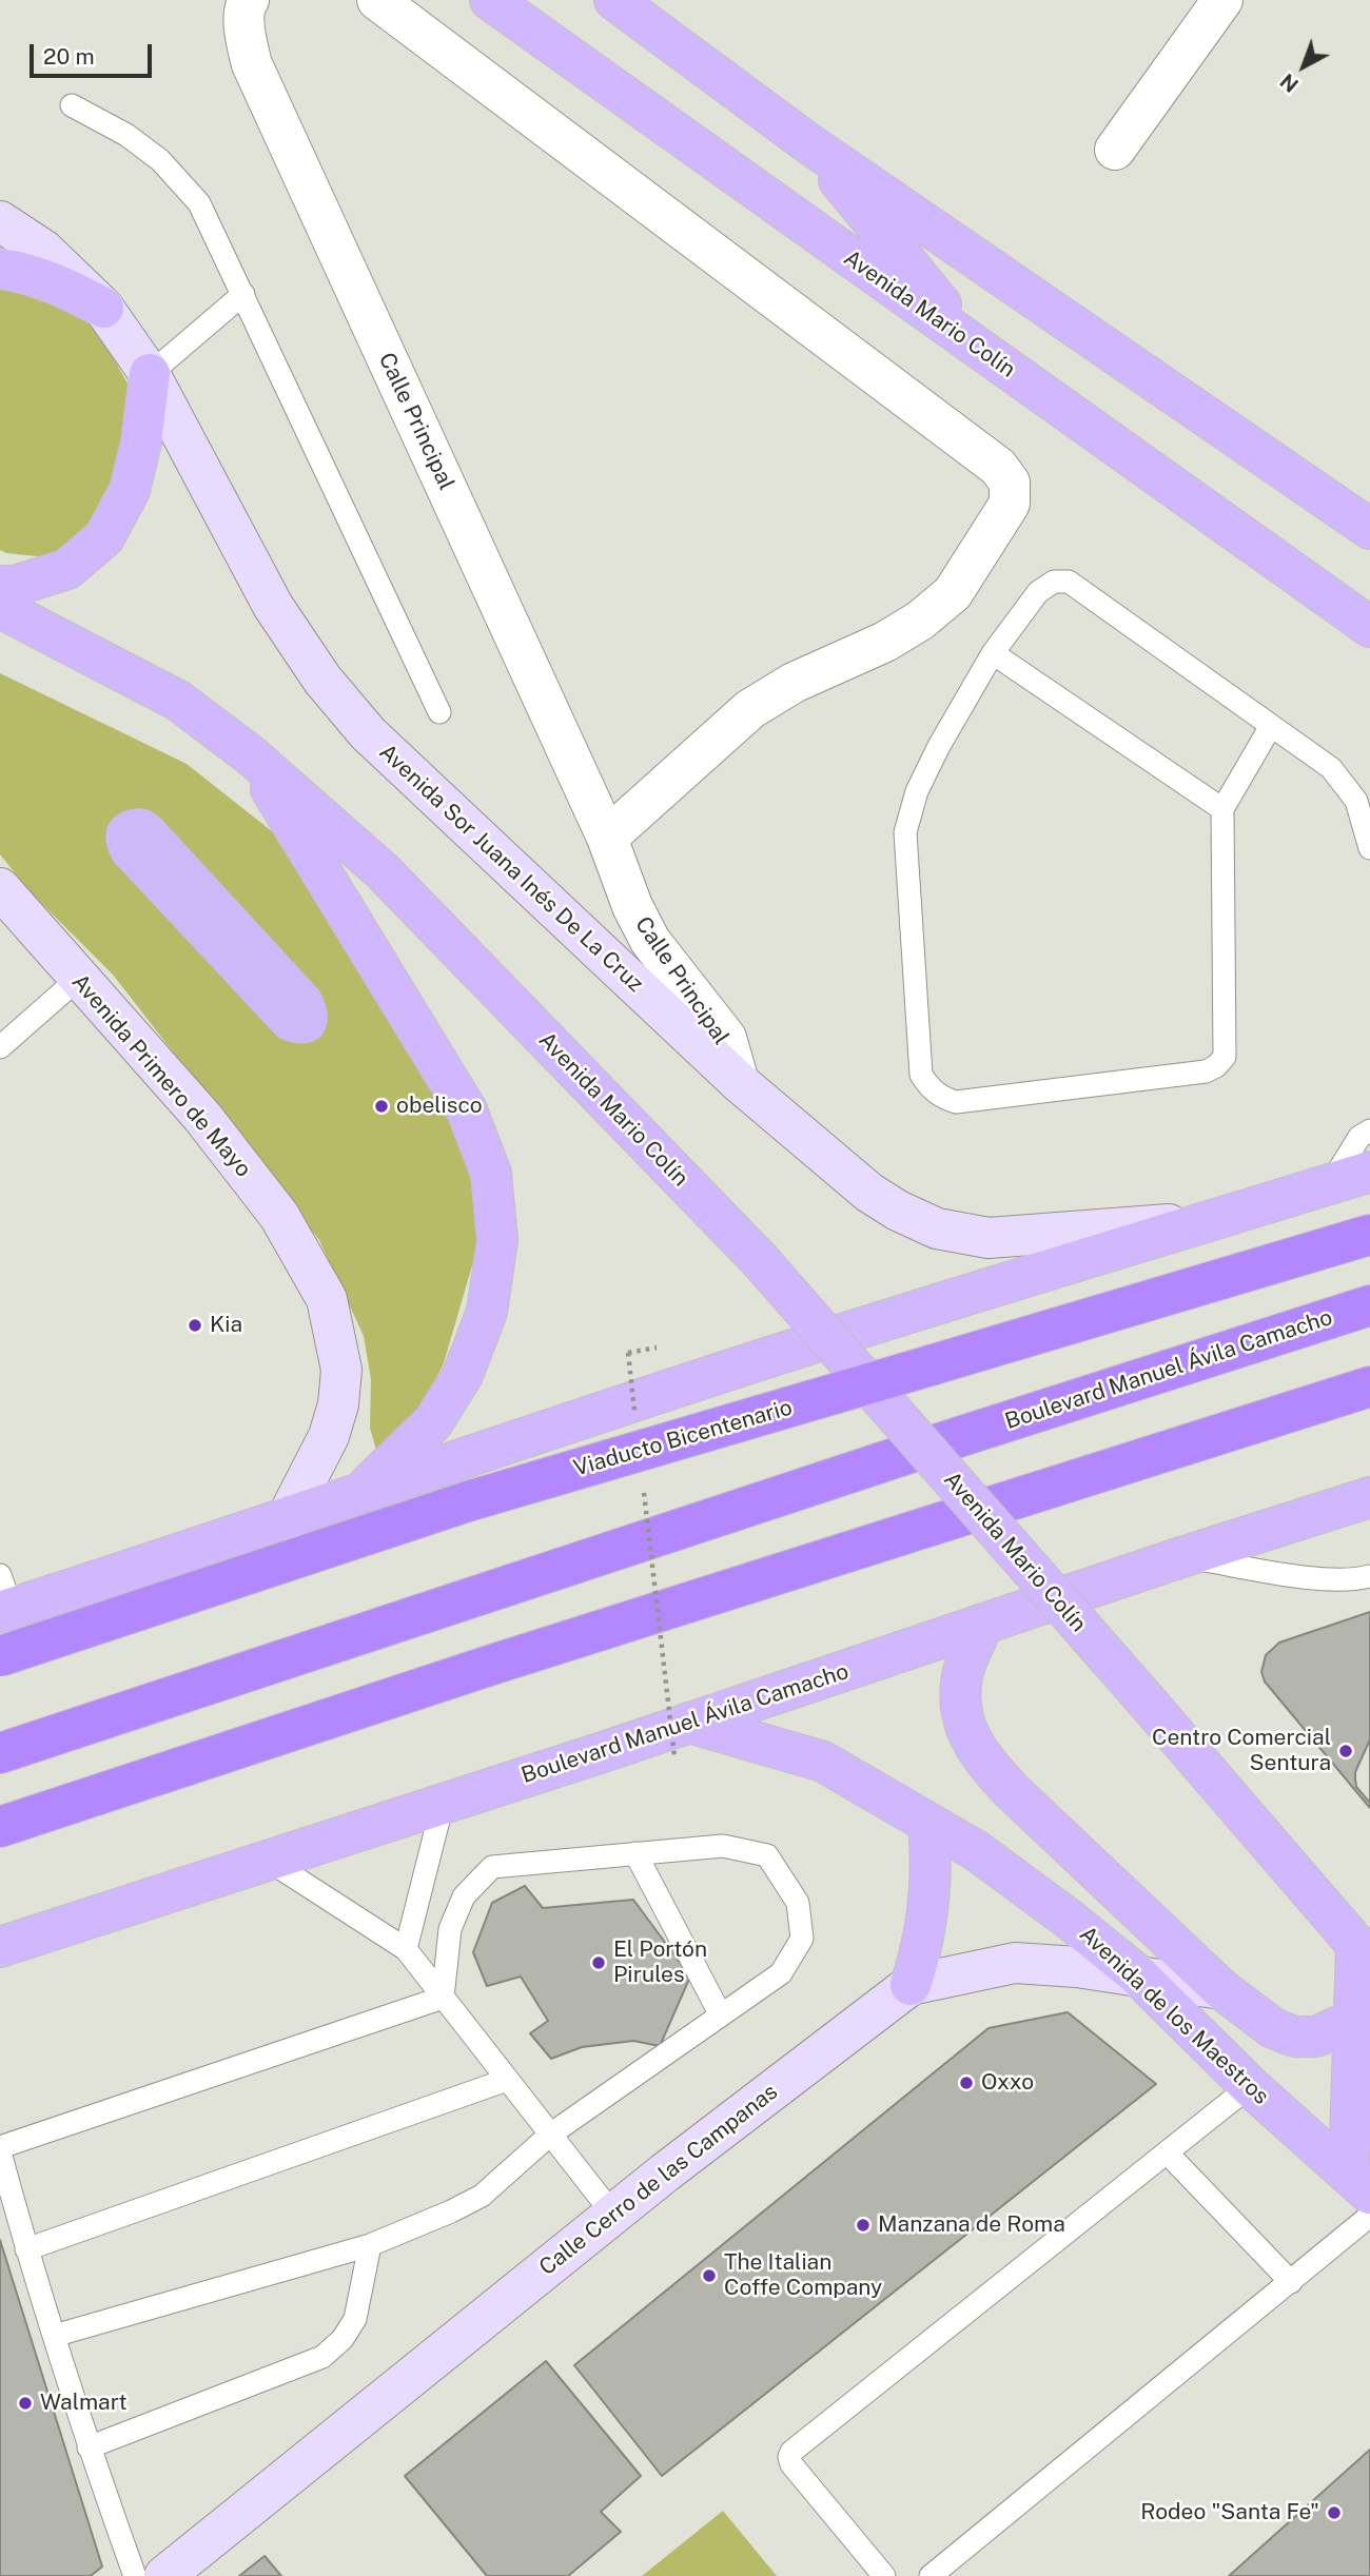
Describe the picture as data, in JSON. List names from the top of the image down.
{
  "streets": {
    "highway": ["Boulevard Manuel Ávila Camacho", "Viaducto Bicentenario"],
    "main road": ["Avenida Mario Colín", "Avenida de los Maestros"],
    "street": [
      "Calle Principal",
      "Avenida Sor Juana Inés De La Cruz",
      "Avenida Primero de Mayo",
      "Calle Cerro de las Campanas"
    ]
  },
  "crossings": [
    ["Calle Principal", "Avenida Sor Juana Inés De La Cruz"],
    ["Boulevard Manuel Ávila Camacho", "Avenida de los Maestros"],
    ["Avenida de los Maestros", "Calle Cerro de las Campanas"]
  ],
  "places": [
    "obelisco",
    "Kia",
    "Centro Comercial Sentura",
    "El Portón Pirules",
    "Oxxo",
    "Manzana de Roma",
    "The Italian Coffe Company",
    "Walmart",
    "Rodeo \"Santa Fe\""
  ],
  "scale_bar": "20 m",
  "north": "bottom left"
}
